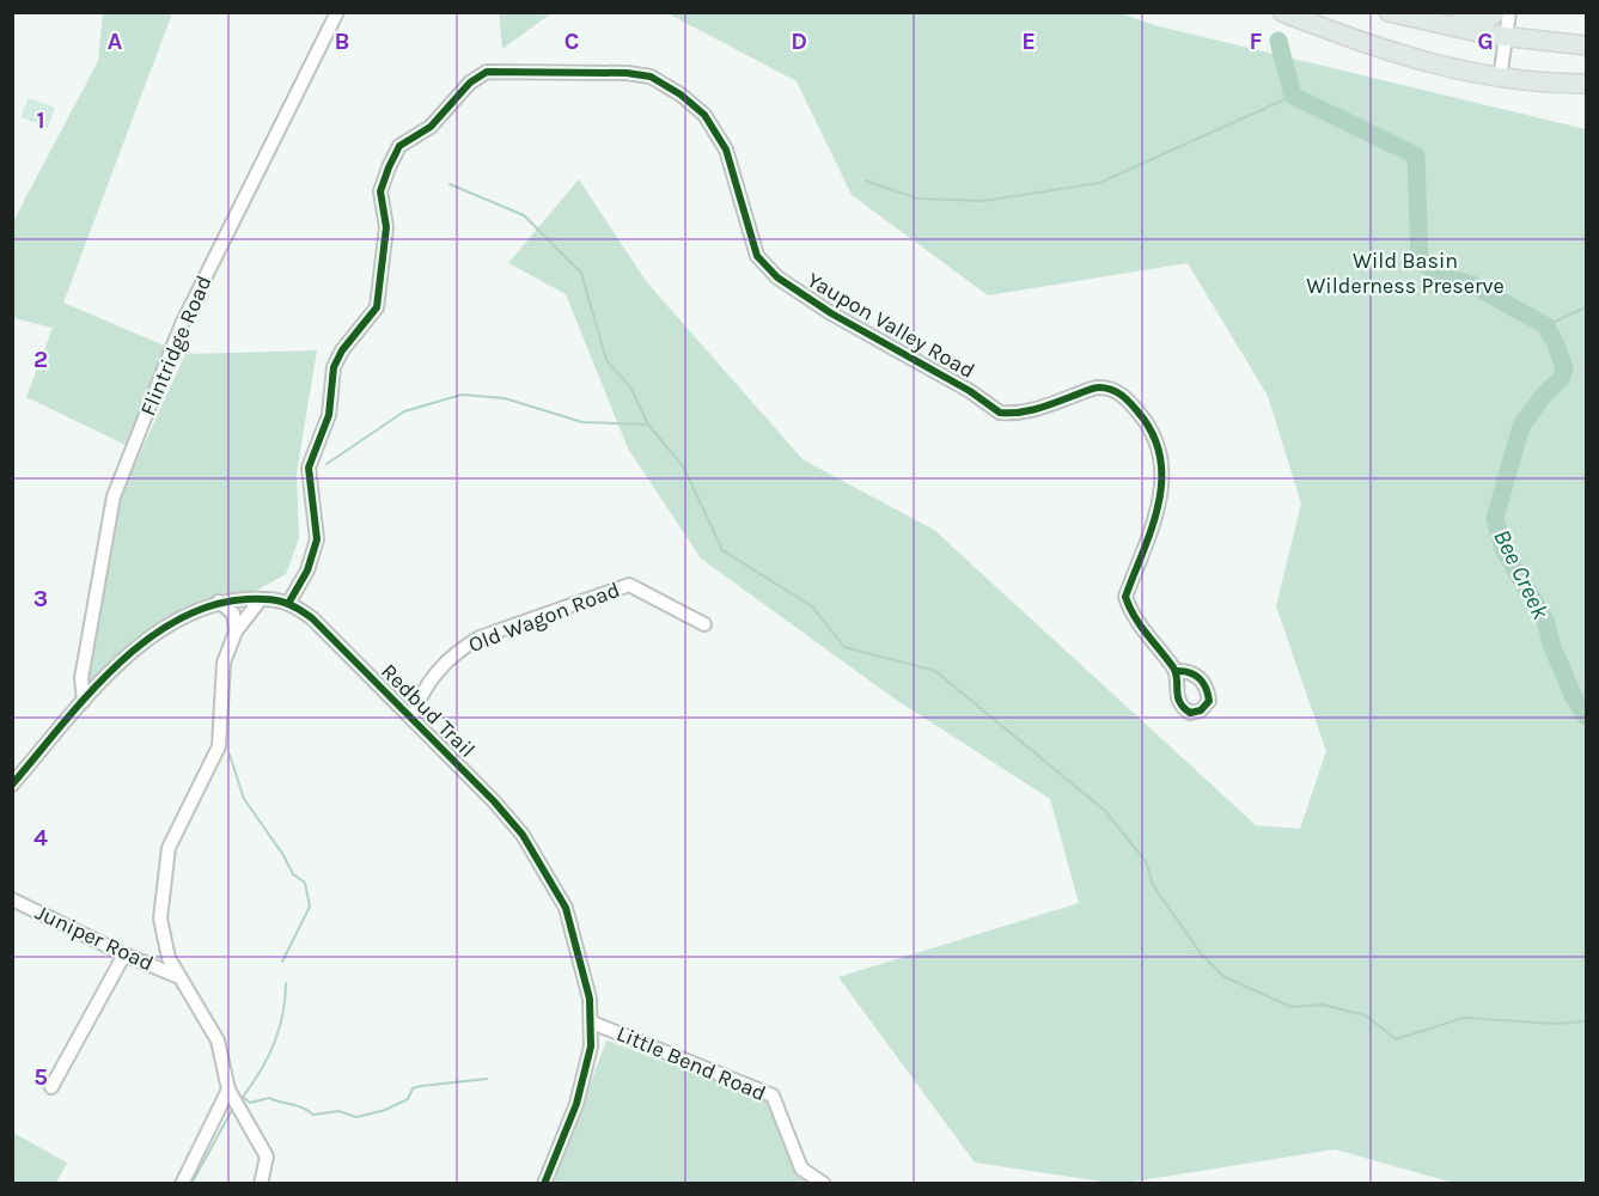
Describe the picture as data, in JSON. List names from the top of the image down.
{
  "streets": {
    "street": [
      "Yaupon Valley Road",
      "Flintridge Road",
      "Old Wagon Road",
      "Redbud Trail",
      "Juniper Road",
      "Little Bend Road"
    ]
  },
  "crossings": [
    ["Yaupon Valley Road", "Redbud Trail"],
    ["Old Wagon Road", "Redbud Trail"],
    ["Redbud Trail", "Little Bend Road"]
  ],
  "water": ["Bee Creek"],
  "parks": ["Wild Basin Wilderness Preserve"],
  "grid": {
    "columns": [
      "A",
      "B",
      "C",
      "D",
      "E",
      "F",
      "G"
    ],
    "rows": [
      "1",
      "2",
      "3",
      "4",
      "5"
    ]
  }
}
